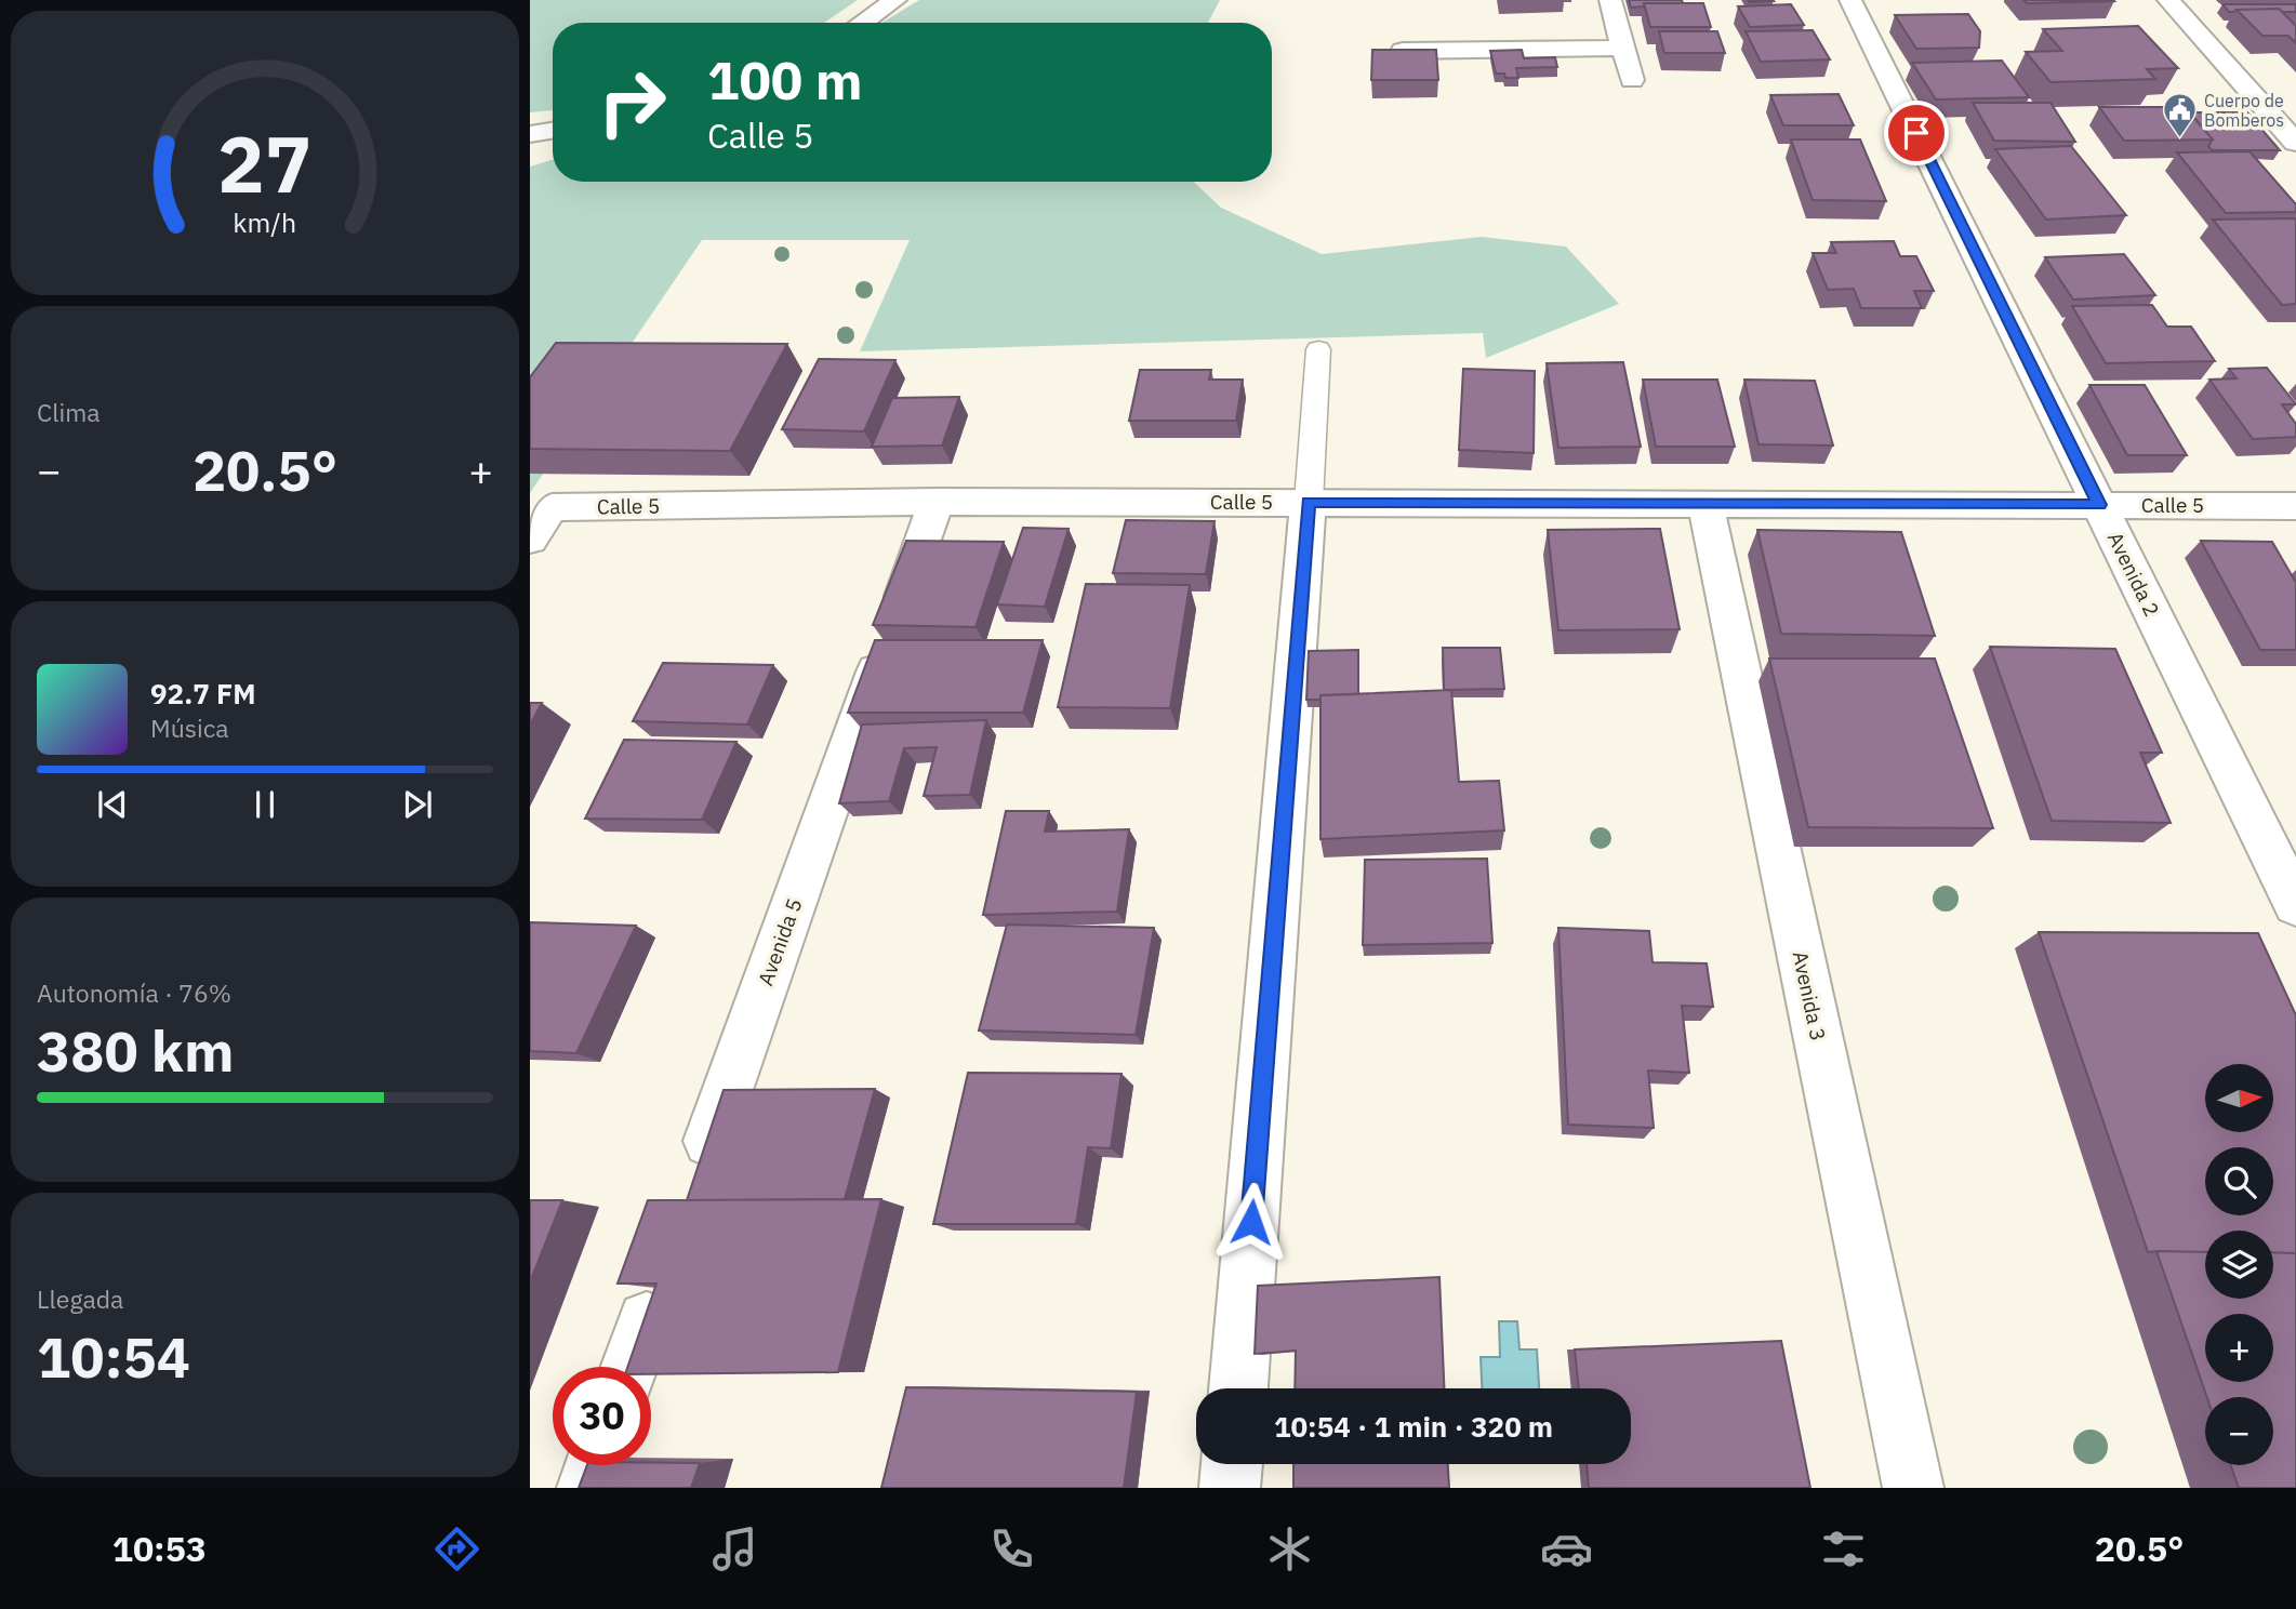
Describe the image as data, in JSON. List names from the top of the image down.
{
  "streets": {
    "street": [
      "Calle 5",
      "Avenida 2",
      "Avenida 5",
      "Avenida 3"
    ]
  },
  "crossings": [
    ["Calle 5", "Avenida 2"],
    ["Calle 5", "Avenida 5"],
    ["Calle 5", "Avenida 3"]
  ],
  "places": {
    "public building": ["Cuerpo de Bomberos"]
  },
  "north": "right",
  "page": {
    "turn": ["100 m", "Calle 5"],
    "tile": [
      "Clima",
      ["Autonomía · 76%", "380 km"],
      ["Llegada", "10:54"]
    ],
    "heat": ["−", "20.5°", "+"],
    "song": ["92.7 FM", "Música"],
    "map_buttons": ["+", "−"],
    "limit": "30",
    "trip": "10:54 · 1 min · 320 m",
    "tabs": ["10:53", "20.5°"],
    "gauge": ["27", "km/h"]
  }
}
